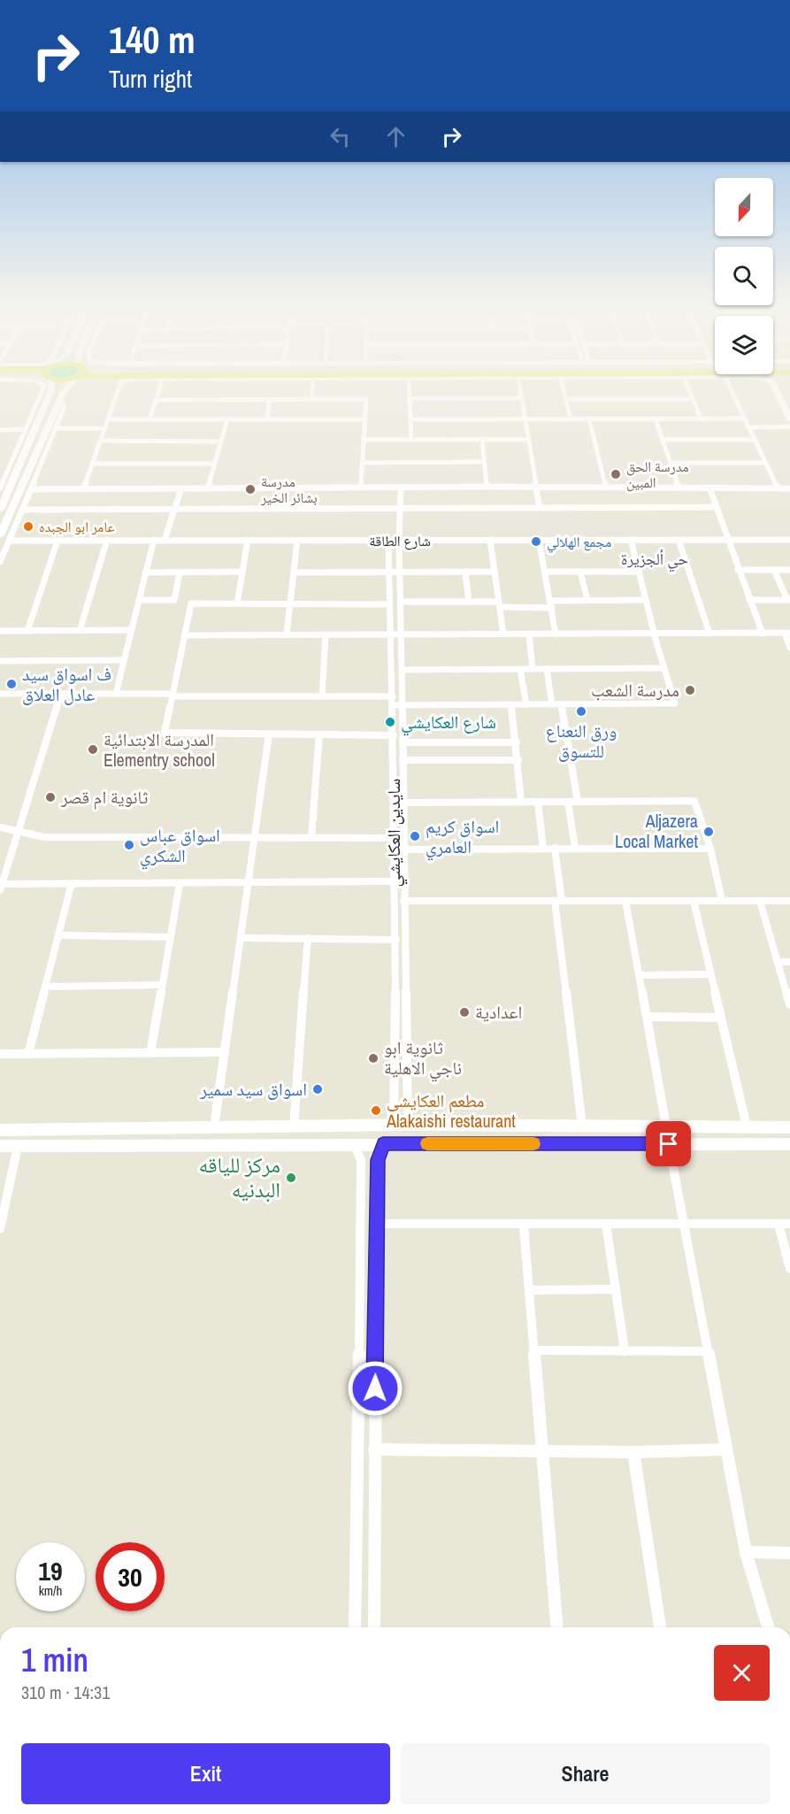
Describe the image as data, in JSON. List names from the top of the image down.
{
  "streets": {
    "street": ["شارع الطاقة", "سايدين العكايشي"]
  },
  "crossings": [
    ["شارع الطاقة", "سايدين العكايشي"]
  ],
  "districts": ["حي ألجزيرة"],
  "places": [
    "مدرسة الحق المبين",
    "مدرسة بشائر الخير",
    "عامر ابو الجبده",
    "مجمع الهلالي",
    "ف اسواق سيد عادل العلاق",
    "مدرسة الشعب",
    "ورق النعناع للتسوق",
    "شارع العكايشي",
    "المدرسة الابتدائية Elementry school",
    "ثانوية ام قصر",
    "Aljazera Local Market",
    "اسواق كريم العامري",
    "اسواق عباس الشكري",
    "اعدادية",
    "ثانوية ابو ناجي الاهلية",
    "اسواق سيد سمير",
    "مطعم العكايشي Alakaishi restaurant",
    "مركز للياقه البدنيه"
  ],
  "north": "bottom",
  "page": {
    "turn": ["140 m", "Turn right"],
    "speed": "19 km/h",
    "limit": "30",
    "heading": ["1 min", "310 m · 14:31"],
    "buttons": ["Exit", "Share"]
  }
}
